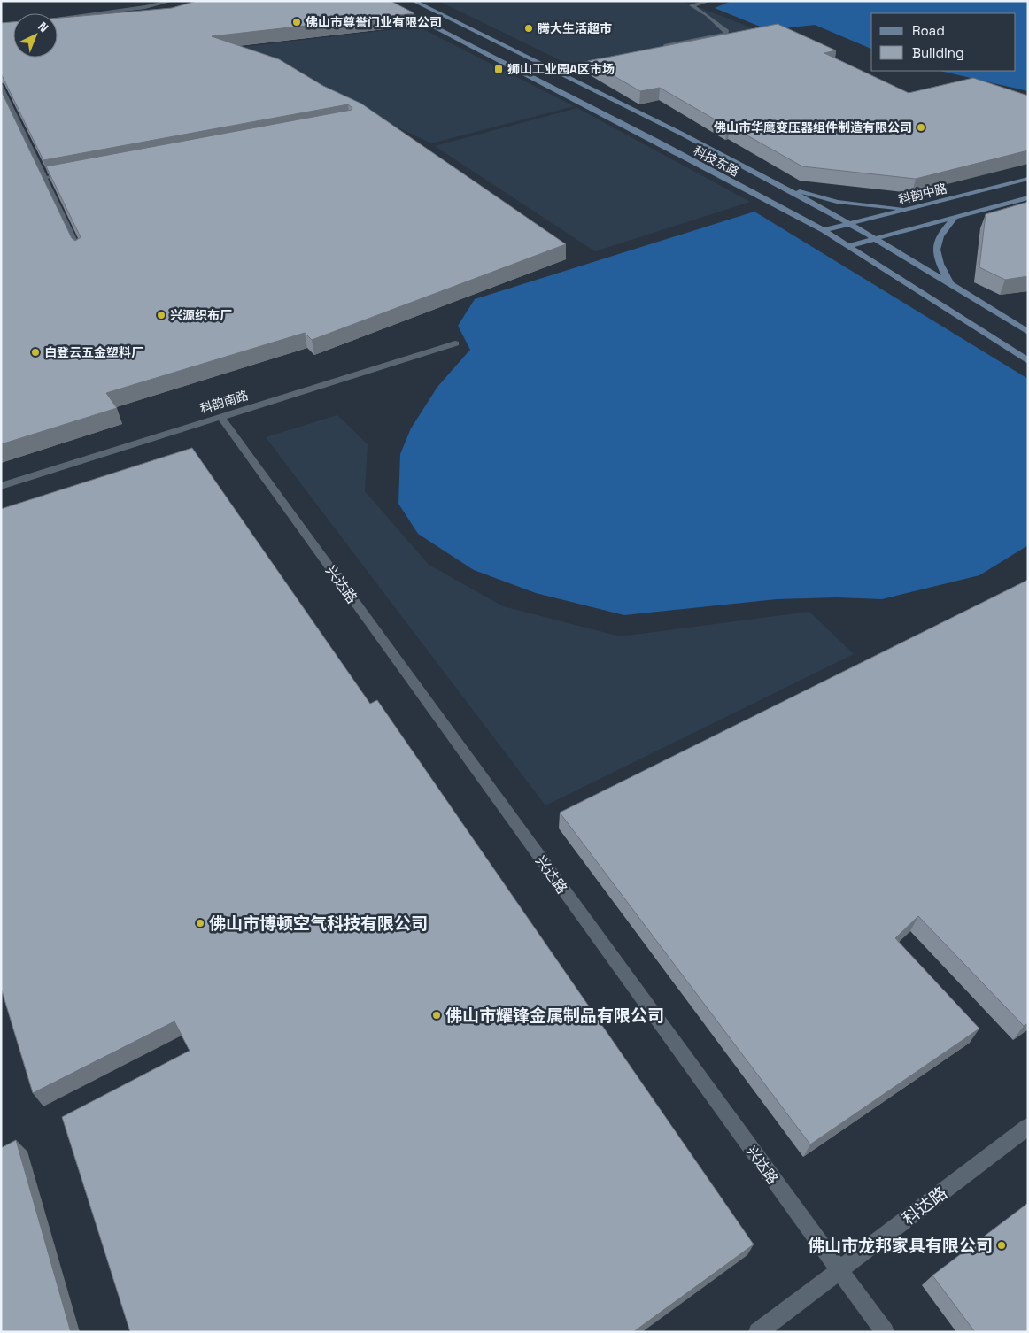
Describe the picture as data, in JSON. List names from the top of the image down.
{
  "streets": {
    "main road": ["科技东路", "科韵中路"],
    "street": ["科韵南路", "兴达路", "科达路"]
  },
  "crossings": [
    ["科技东路", "科韵中路"],
    ["科韵南路", "兴达路"],
    ["兴达路", "科达路"]
  ],
  "places": {
    "other": [
      "佛山市尊誉门业有限公司",
      "腾大生活超市",
      "佛山市华鹰变压器组件制造有限公司",
      "兴源织布厂",
      "白登云五金塑料厂",
      "佛山市博顿空气科技有限公司",
      "佛山市耀锋金属制品有限公司",
      "佛山市龙邦家具有限公司"
    ],
    "transit": ["狮山工业园A区市场"]
  },
  "legend": ["Road", "Building"],
  "north": "top right"
}
